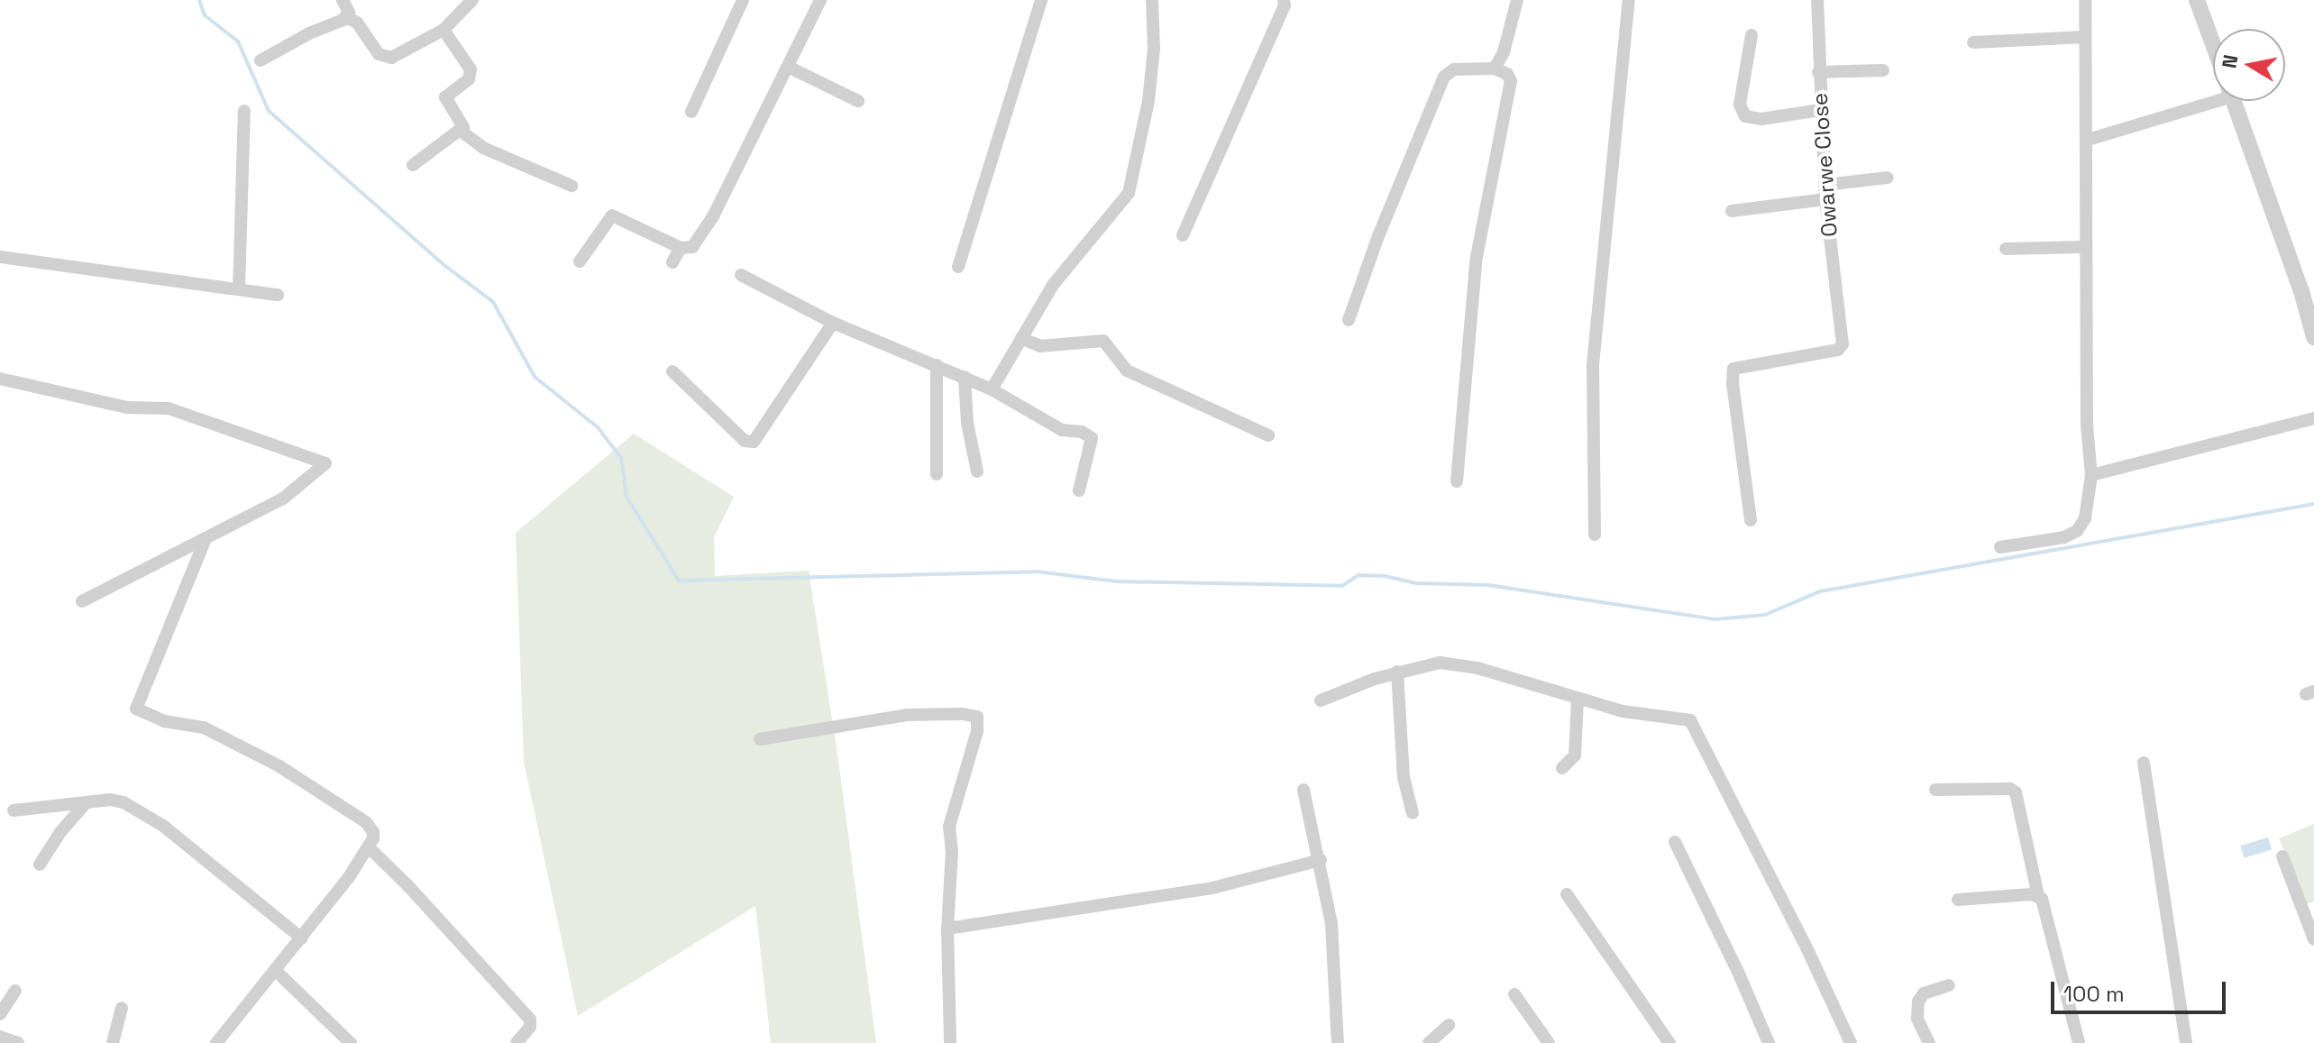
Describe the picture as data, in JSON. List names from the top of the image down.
{
  "streets": {
    "street": ["Owarwe Close"]
  },
  "scale_bar": "100 m",
  "north": "left"
}
